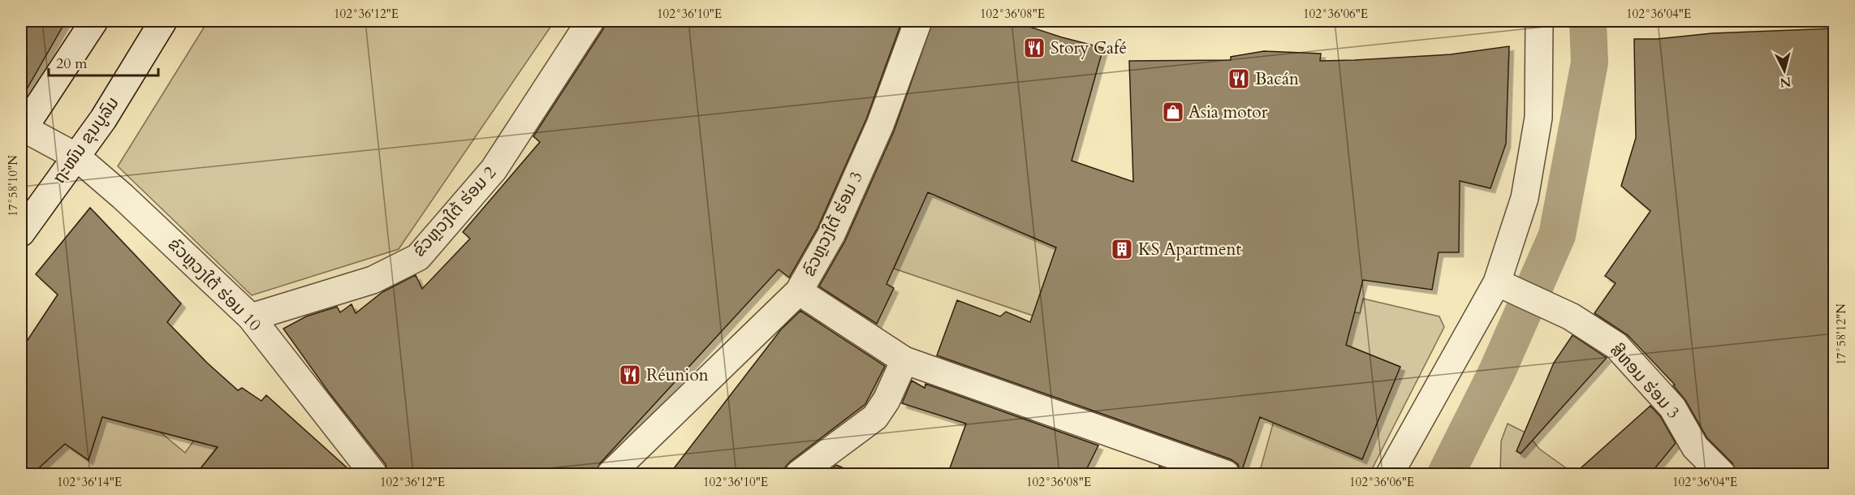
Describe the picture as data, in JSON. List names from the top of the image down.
{
  "streets": {
    "street": [
      "ຖະໜົນ ຂຸນບູລົມ",
      "ຂົວຫຼວງໃຕ້ ຮ່ອມ 2",
      "ຂົວຫຼວງໃຕ້ ຮ່ອມ 3",
      "ຂົວຫຼວງໃຕ້ ຮ່ອມ 10",
      "ສີຫອມ ຮ່ອມ 3"
    ]
  },
  "crossings": [
    ["ຖະໜົນ ຂຸນບູລົມ", "ຂົວຫຼວງໃຕ້ ຮ່ອມ 10"],
    ["ຂົວຫຼວງໃຕ້ ຮ່ອມ 2", "ຂົວຫຼວງໃຕ້ ຮ່ອມ 10"]
  ],
  "places": {
    "restaurant": ["Story Café", "Bacán", "Réunion"],
    "shop": ["Asia motor"],
    "building": ["KS Apartment"]
  },
  "scale_bar": "20 m",
  "north": "bottom",
  "coordinates": [
    "102°36'12\"E",
    "102°36'10\"E",
    "102°36'08\"E",
    "102°36'06\"E",
    "102°36'04\"E",
    "17°58'10\"N",
    "17°58'12\"N",
    "102°36'14\"E"
  ]
}
